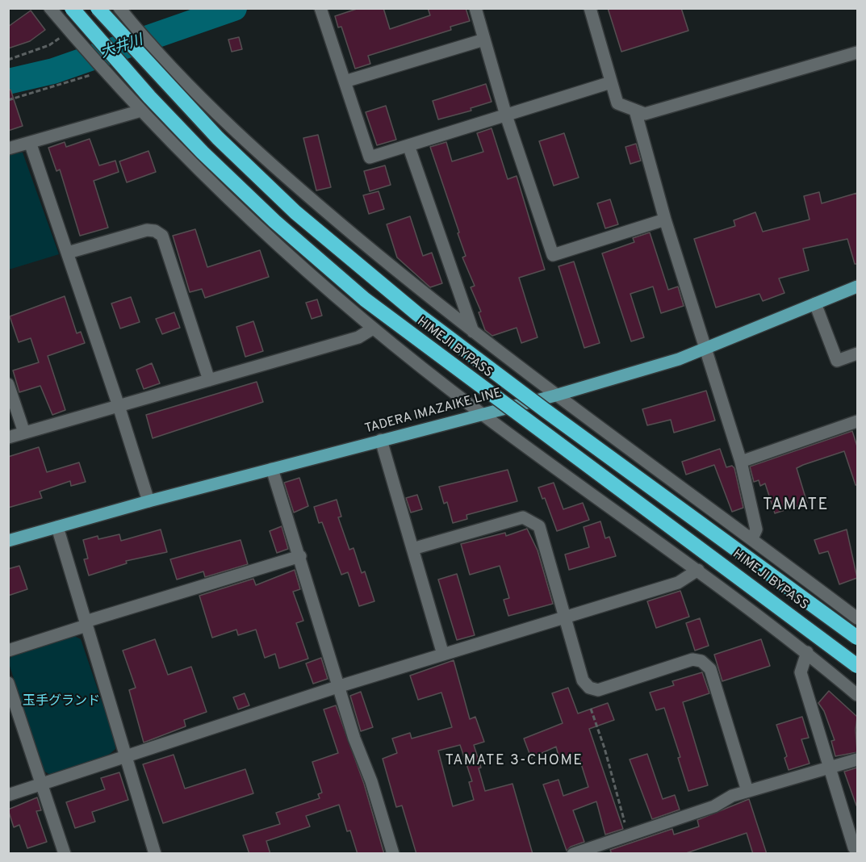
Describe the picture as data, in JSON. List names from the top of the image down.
{
  "streets": {
    "highway": ["HIMEJI BYPASS"],
    "main road": ["TADERA IMAZAIKE LINE"]
  },
  "districts": ["TAMATE", "TAMATE 3-CHOME"],
  "water": ["大井川"],
  "parks": ["玉手グランド"]
}
